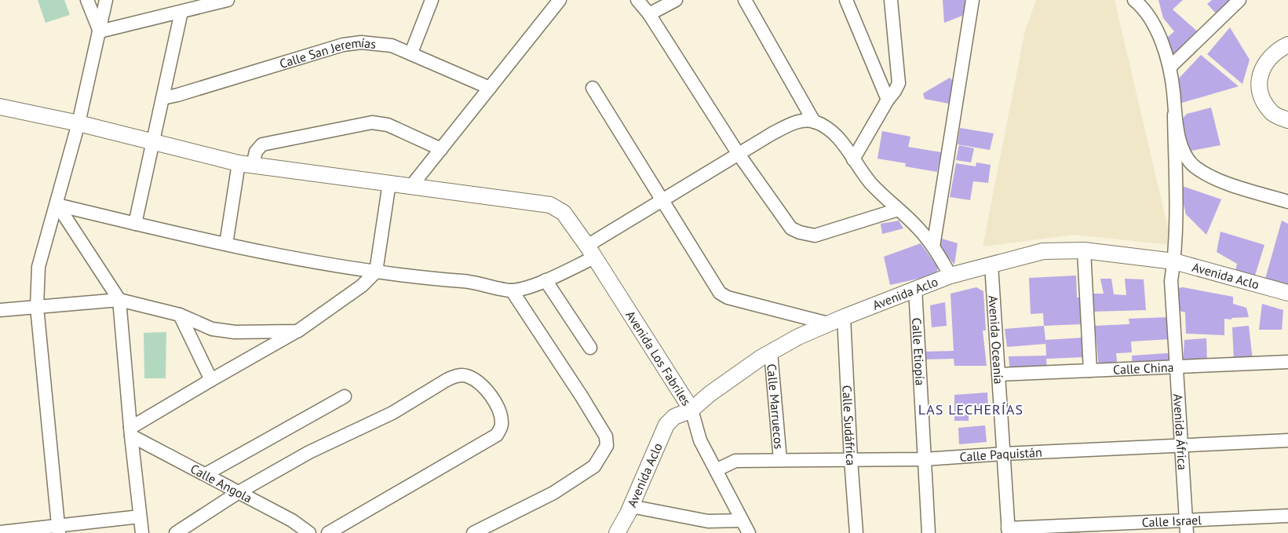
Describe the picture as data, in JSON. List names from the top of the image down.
{
  "streets": {
    "street": [
      "Calle San Jeremías",
      "Avenida Aclo",
      "Avenida Oceanía",
      "Calle Etiopía",
      "Avenida Los Fabriles",
      "Calle China",
      "Calle Marruecos",
      "Calle Sudáfrica",
      "Avenida África",
      "Calle Paquistán",
      "Calle Angola",
      "Calle Israel"
    ]
  },
  "crossings": [
    ["Avenida Aclo", "Avenida Oceanía"],
    ["Avenida Aclo", "Calle Etiopía"],
    ["Avenida Aclo", "Avenida Los Fabriles"],
    ["Avenida Aclo", "Calle Marruecos"],
    ["Avenida Aclo", "Calle Sudáfrica"],
    ["Avenida Aclo", "Avenida África"],
    ["Avenida Oceanía", "Calle China"],
    ["Avenida Oceanía", "Calle Paquistán"],
    ["Avenida Oceanía", "Calle Israel"],
    ["Calle Etiopía", "Calle Paquistán"],
    ["Avenida Los Fabriles", "Calle Paquistán"],
    ["Calle China", "Avenida África"],
    ["Calle Marruecos", "Calle Paquistán"],
    ["Calle Sudáfrica", "Calle Paquistán"],
    ["Avenida África", "Calle Paquistán"],
    ["Avenida África", "Calle Israel"]
  ],
  "districts": ["LAS LECHERÍAS"]
}
